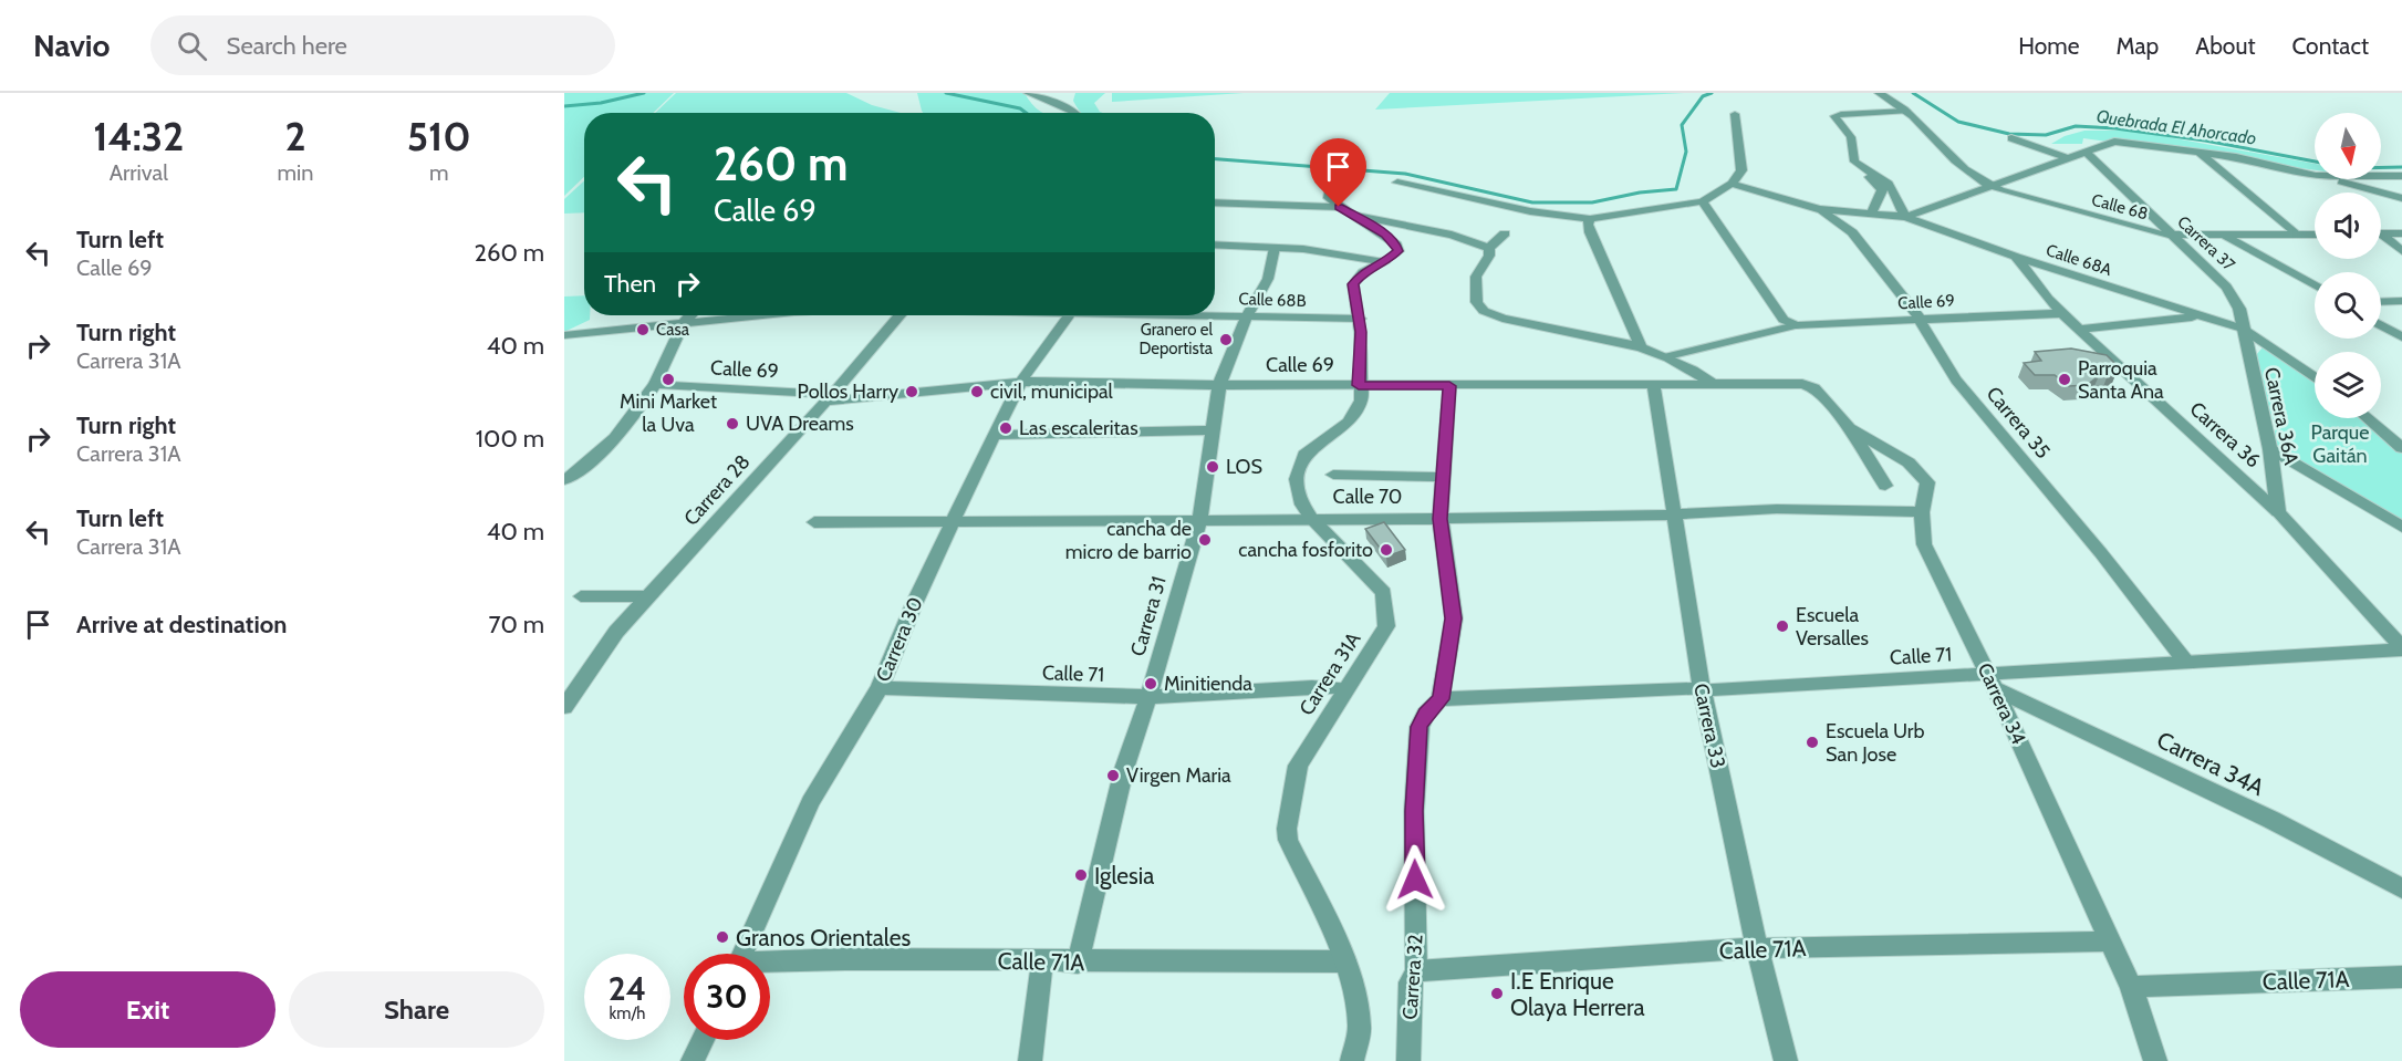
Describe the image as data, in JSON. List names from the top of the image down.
{
  "streets": {
    "street": [
      "Calle 68",
      "Carrera 37",
      "Calle 68A",
      "Calle 68B",
      "Calle 69",
      "Carrera 36A",
      "Carrera 35",
      "Carrera 36",
      "Carrera 28",
      "Calle 70",
      "Carrera 31",
      "Carrera 30",
      "Calle 71",
      "Carrera 31A",
      "Carrera 34",
      "Carrera 33",
      "Carrera 34A",
      "Calle 71A",
      "Carrera 32"
    ]
  },
  "crossings": [
    ["Calle 68", "Carrera 37"],
    ["Carrera 37", "Calle 68A"],
    ["Carrera 37", "Carrera 36A"],
    ["Calle 68A", "Carrera 36A"],
    ["Calle 68A", "Carrera 36"],
    ["Calle 68B", "Carrera 31"],
    ["Calle 68B", "Carrera 31A"],
    ["Calle 69", "Carrera 35"],
    ["Calle 69", "Carrera 36"],
    ["Calle 69", "Carrera 28"],
    ["Calle 69", "Carrera 31"],
    ["Calle 69", "Carrera 30"],
    ["Calle 69", "Carrera 31A"],
    ["Calle 69", "Carrera 34"],
    ["Calle 69", "Carrera 33"],
    ["Calle 69", "Carrera 32"],
    ["Carrera 36A", "Carrera 36"],
    ["Carrera 35", "Calle 71"],
    ["Carrera 36", "Calle 71"],
    ["Calle 70", "Carrera 31"],
    ["Calle 70", "Carrera 30"],
    ["Calle 70", "Carrera 31A"],
    ["Calle 70", "Carrera 34"],
    ["Calle 70", "Carrera 33"],
    ["Calle 70", "Carrera 32"],
    ["Carrera 31", "Calle 71"],
    ["Carrera 31", "Calle 71A"],
    ["Carrera 30", "Calle 71"],
    ["Calle 71", "Carrera 31A"],
    ["Calle 71", "Carrera 34"],
    ["Calle 71", "Carrera 33"],
    ["Calle 71", "Carrera 34A"],
    ["Calle 71", "Carrera 32"],
    ["Carrera 31A", "Calle 71A"],
    ["Carrera 34", "Carrera 34A"],
    ["Carrera 34", "Calle 71A"],
    ["Carrera 33", "Calle 71A"],
    ["Calle 71A", "Carrera 32"]
  ],
  "water": ["Quebrada El Ahorcado"],
  "parks": ["Parque Gaitán"],
  "places": [
    "Casa",
    "Granero el Deportista",
    "Mini Market la Uva",
    "Parroquia Santa Ana",
    "Pollos Harry",
    "civil, municipal",
    "UVA Dreams",
    "Las escaleritas",
    "LOS",
    "cancha de micro de barrio",
    "cancha fosforito",
    "Escuela Versalles",
    "Minitienda",
    "Escuela Urb San Jose",
    "Virgen Maria",
    "Iglesia",
    "Granos Orientales",
    "I.E Enrique Olaya Herrera"
  ],
  "north": "bottom",
  "page": {
    "header": "Navio",
    "search": "Search here",
    "nav": [
      "Home",
      "Map",
      "About",
      "Contact"
    ],
    "eta": [
      "14:32",
      "Arrival",
      "2",
      "min",
      "510",
      "m"
    ],
    "turn": ["260 m", "Calle 69"],
    "list": [
      {
        "name": "Turn left",
        "note": "Calle 69",
        "value": "260 m"
      },
      {
        "name": "Turn right",
        "note": "Carrera 31A",
        "value": "40 m"
      },
      {
        "name": "Turn right",
        "note": "Carrera 31A",
        "value": "100 m"
      },
      {
        "name": "Turn left",
        "note": "Carrera 31A",
        "value": "40 m"
      },
      {
        "name": "Arrive at destination",
        "value": "70 m"
      }
    ],
    "then": "Then",
    "speed": "24 km/h",
    "limit": "30",
    "buttons": ["Exit", "Share"]
  }
}
